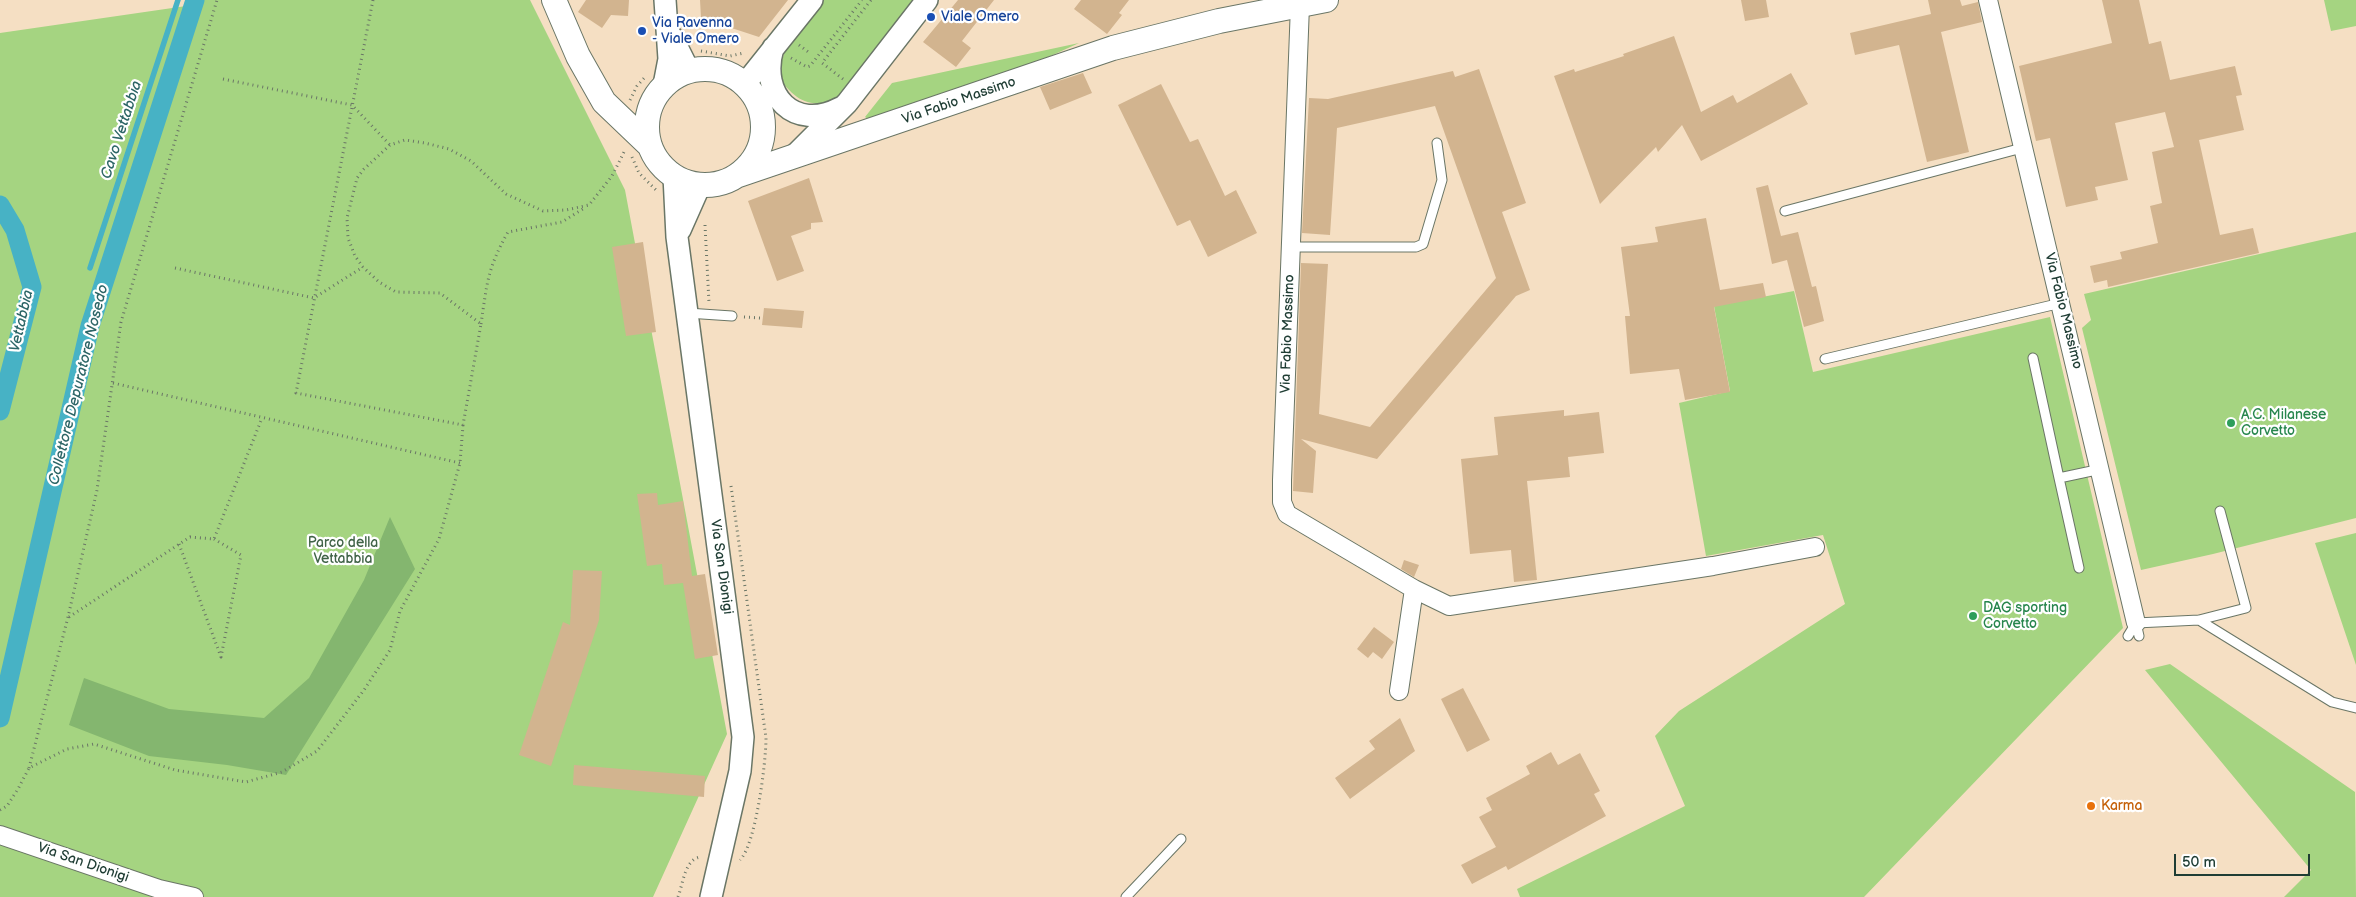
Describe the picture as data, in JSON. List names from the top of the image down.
{
  "streets": {
    "main road": ["Via Fabio Massimo"],
    "street": ["Via San Dionigi"]
  },
  "crossings": [
    ["Via Fabio Massimo", "Via San Dionigi"]
  ],
  "water": ["Cavo Vettabbia", "Vettabbia", "Collettore Depuratore Nosedo"],
  "parks": ["Parco della Vettabbia"],
  "places": [
    "Viale Omero",
    "Via Ravenna - Viale Omero",
    "A.C. Milanese Corvetto",
    "DAG sporting Corvetto",
    "Karma"
  ],
  "scale_bar": "50 m"
}
